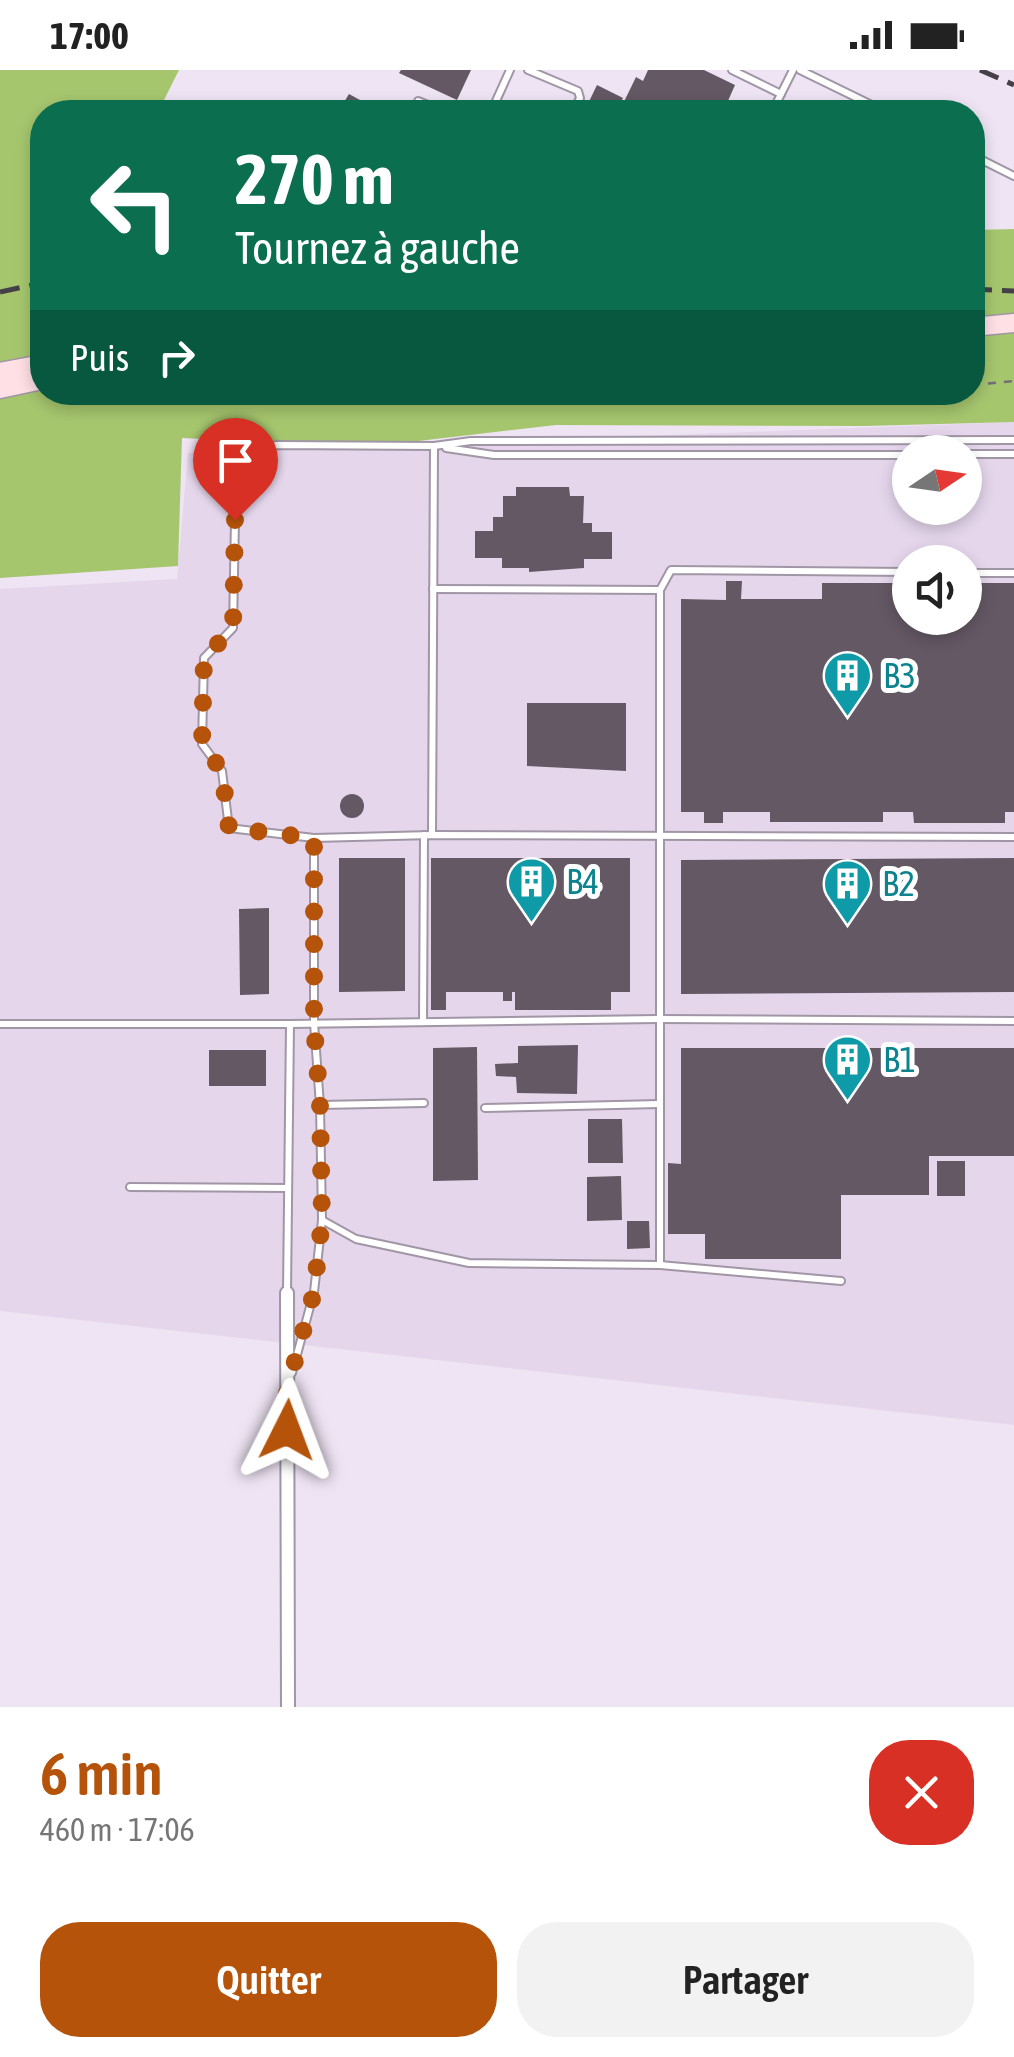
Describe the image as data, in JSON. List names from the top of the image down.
{
  "places": {
    "building": [
      "B3",
      "B4",
      "B2",
      "B1"
    ]
  },
  "north": "right",
  "page": {
    "status": "17:00",
    "turn": ["270 m", "Tournez à gauche"],
    "then": "Puis",
    "heading": ["6 min", "460 m · 17:06"],
    "buttons": ["Quitter", "Partager"]
  }
}
